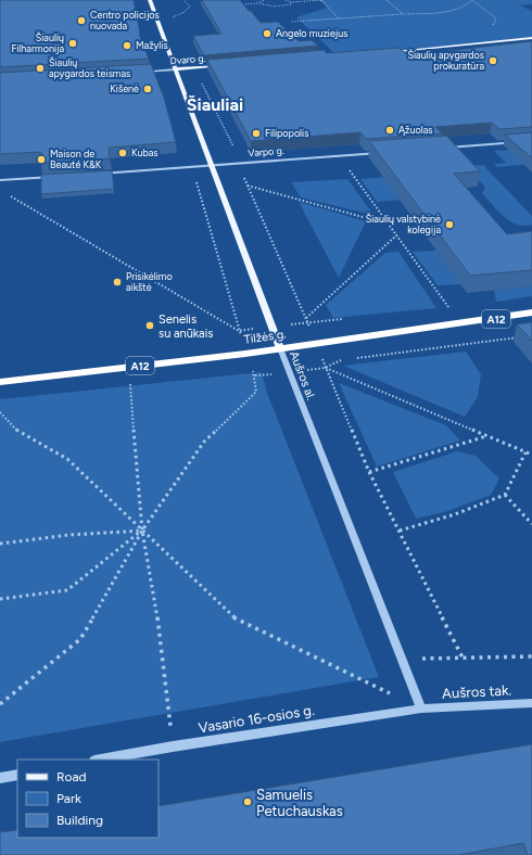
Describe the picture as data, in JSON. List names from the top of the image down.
{
  "streets": {
    "highway": ["A12", "Tilžės g."],
    "main road": ["Dvaro g.", "Aušros al."],
    "street": ["Varpo g.", "Aušros tak.", "Vasario 16-osios g."]
  },
  "crossings": [
    ["Dvaro g.", "Aušros al."],
    ["Varpo g.", "Aušros al."],
    ["Tilžės g.", "Aušros al."],
    ["Aušros al.", "Aušros tak."],
    ["Aušros al.", "Vasario 16-osios g."],
    ["Aušros tak.", "Vasario 16-osios g."]
  ],
  "districts": ["Šiauliai"],
  "places": [
    "Centro policijos nuovada",
    "Angelo muziejus",
    "Šiaulių Filharmonija",
    "Mažylis",
    "Šiaulių apygardos prokuratūra",
    "Šiaulių apygardos teismas",
    "Kišenė",
    "Ąžuolas",
    "Filipopolis",
    "Kubas",
    "Maison de Beauté K&K",
    "Šiaulių valstybinė kolegija",
    "Prisikėlimo aikštė",
    "Senelis su anūkais",
    "Samuelis Petuchauskas"
  ],
  "legend": ["Road", "Park", "Building"]
}
